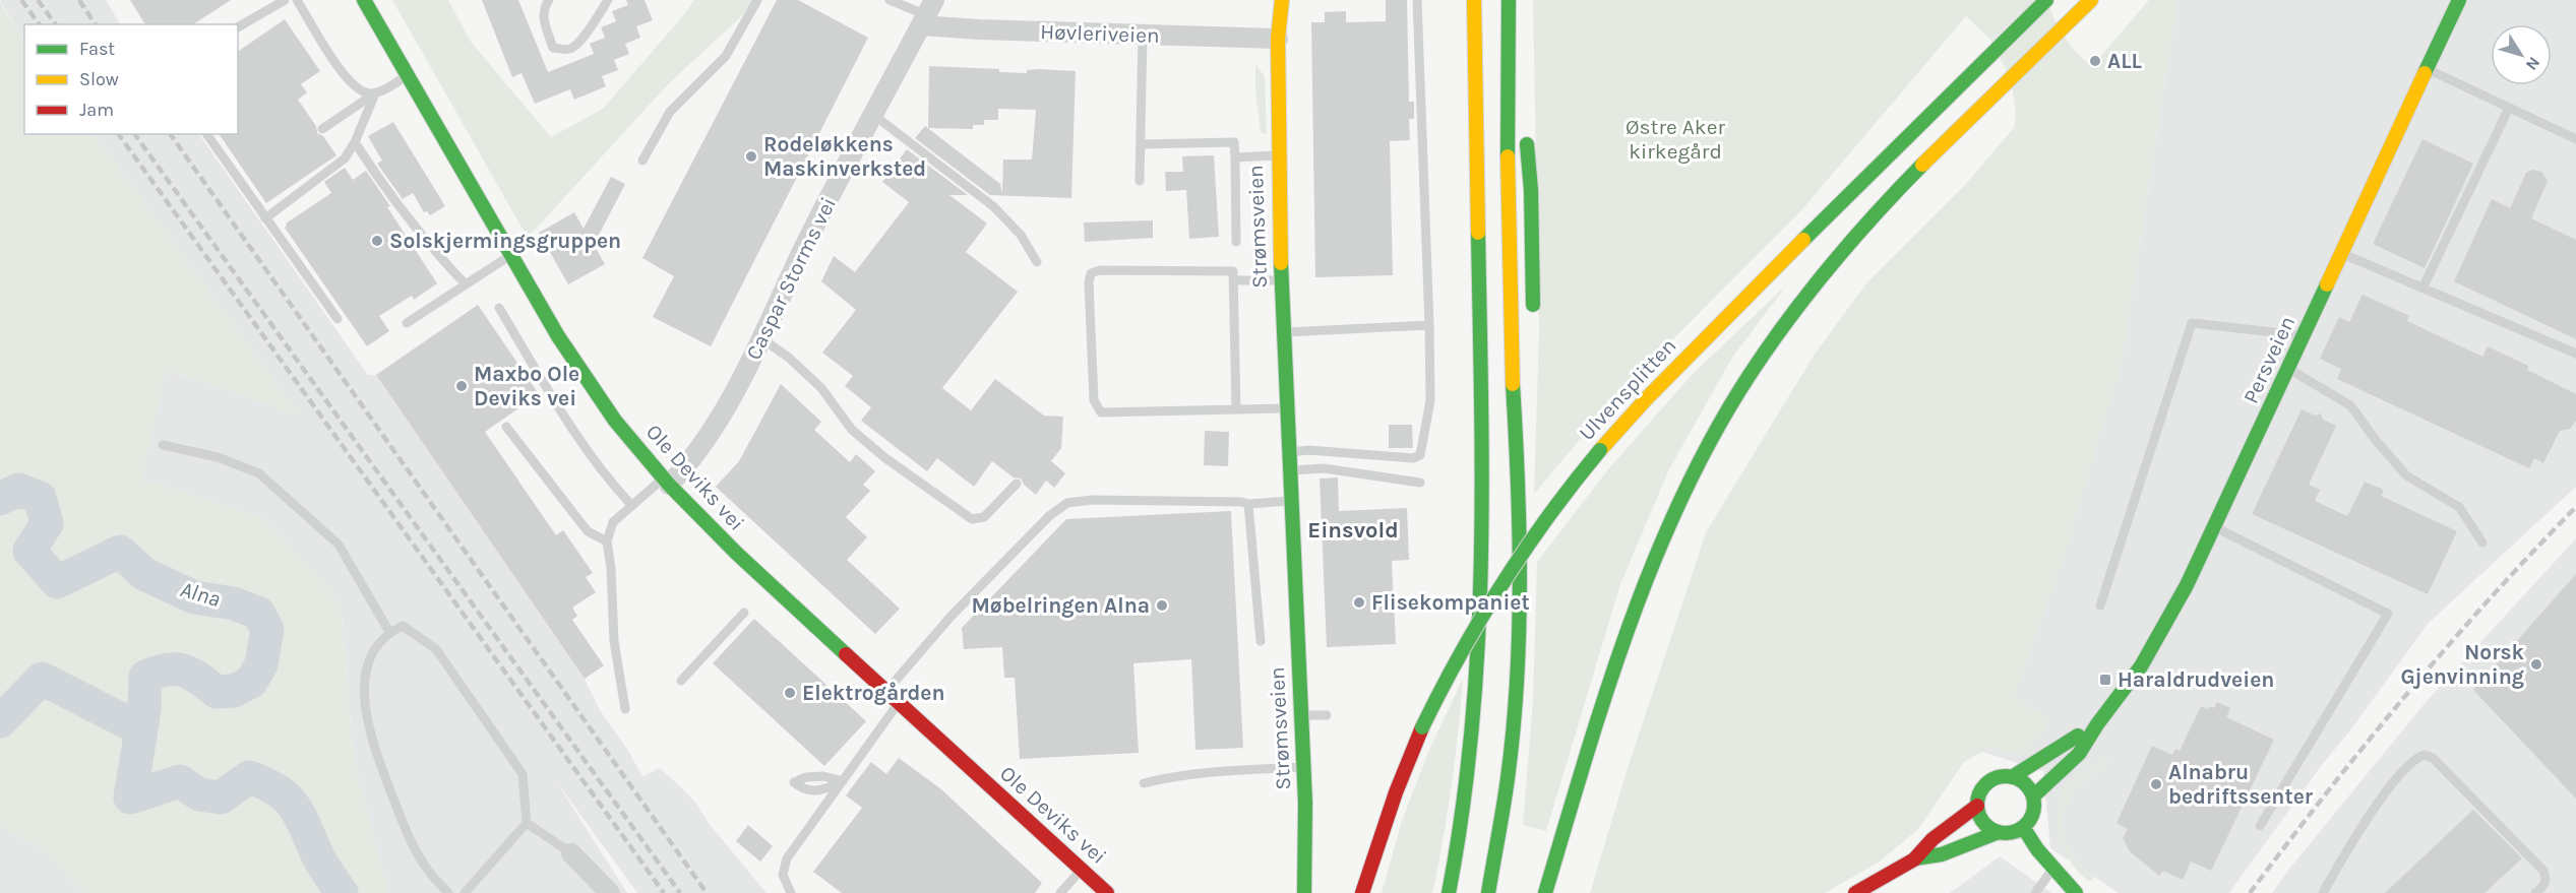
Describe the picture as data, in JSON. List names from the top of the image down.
{
  "streets": {
    "main road": [
      "Strømsveien",
      "Persveien",
      "Ulvensplitten",
      "Ole Deviks vei"
    ],
    "street": ["Høvleriveien", "Caspar Storms vei"]
  },
  "crossings": [
    ["Høvleriveien", "Strømsveien"],
    ["Høvleriveien", "Caspar Storms vei"],
    ["Caspar Storms vei", "Ole Deviks vei"]
  ],
  "districts": ["Einsvold"],
  "water": ["Alna"],
  "parks": ["Østre Aker kirkegård"],
  "places": {
    "other": [
      "ALL",
      "Rodeløkkens Maskinverksted",
      "Solskjermingsgruppen",
      "Maxbo Ole Deviks vei",
      "Flisekompaniet",
      "Møbelringen Alna",
      "Norsk Gjenvinning",
      "Elektrogården",
      "Alnabru bedriftssenter"
    ],
    "transit": ["Haraldrudveien"]
  },
  "legend": ["Fast", "Slow", "Jam"],
  "north": "bottom right"
}
